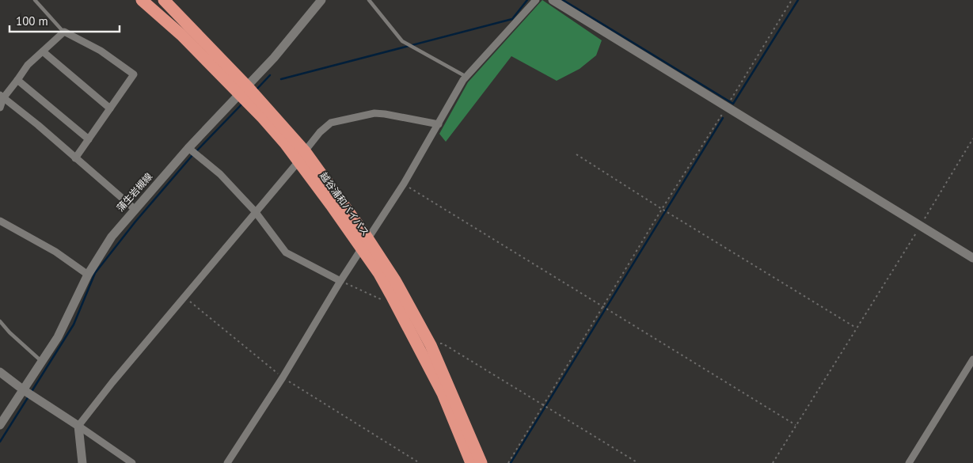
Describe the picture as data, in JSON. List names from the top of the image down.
{
  "streets": {
    "highway": ["越谷浦和バイパス"],
    "street": ["蒲生岩槻線"]
  },
  "crossings": [
    ["蒲生岩槻線", "越谷浦和バイパス"]
  ],
  "scale_bar": "100 m"
}
